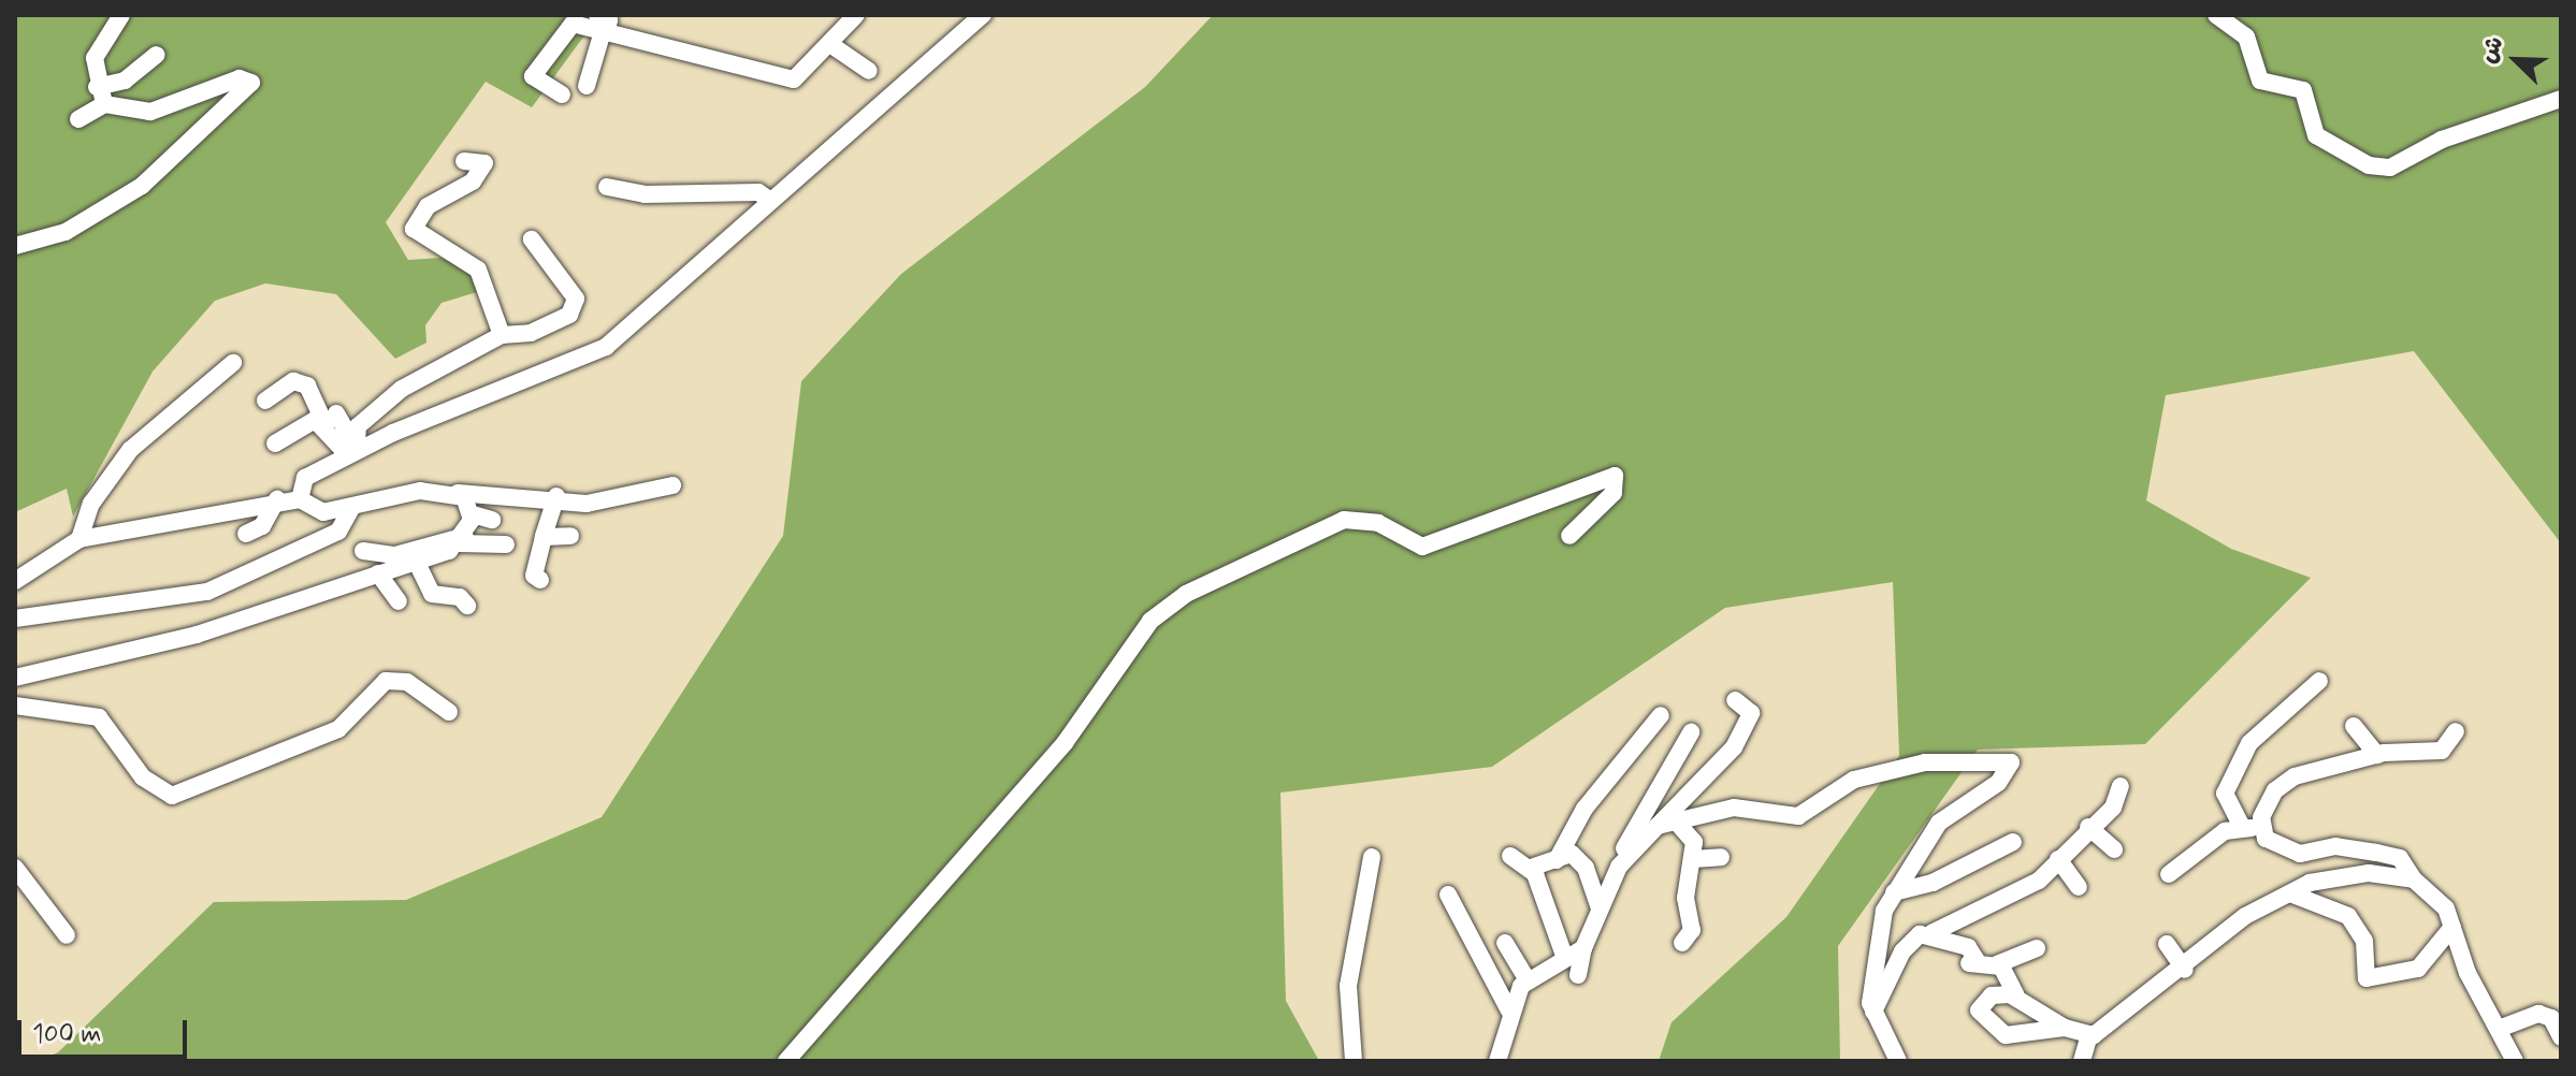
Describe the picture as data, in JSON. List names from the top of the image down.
{
  "scale_bar": "100 m",
  "north": "top left"
}
